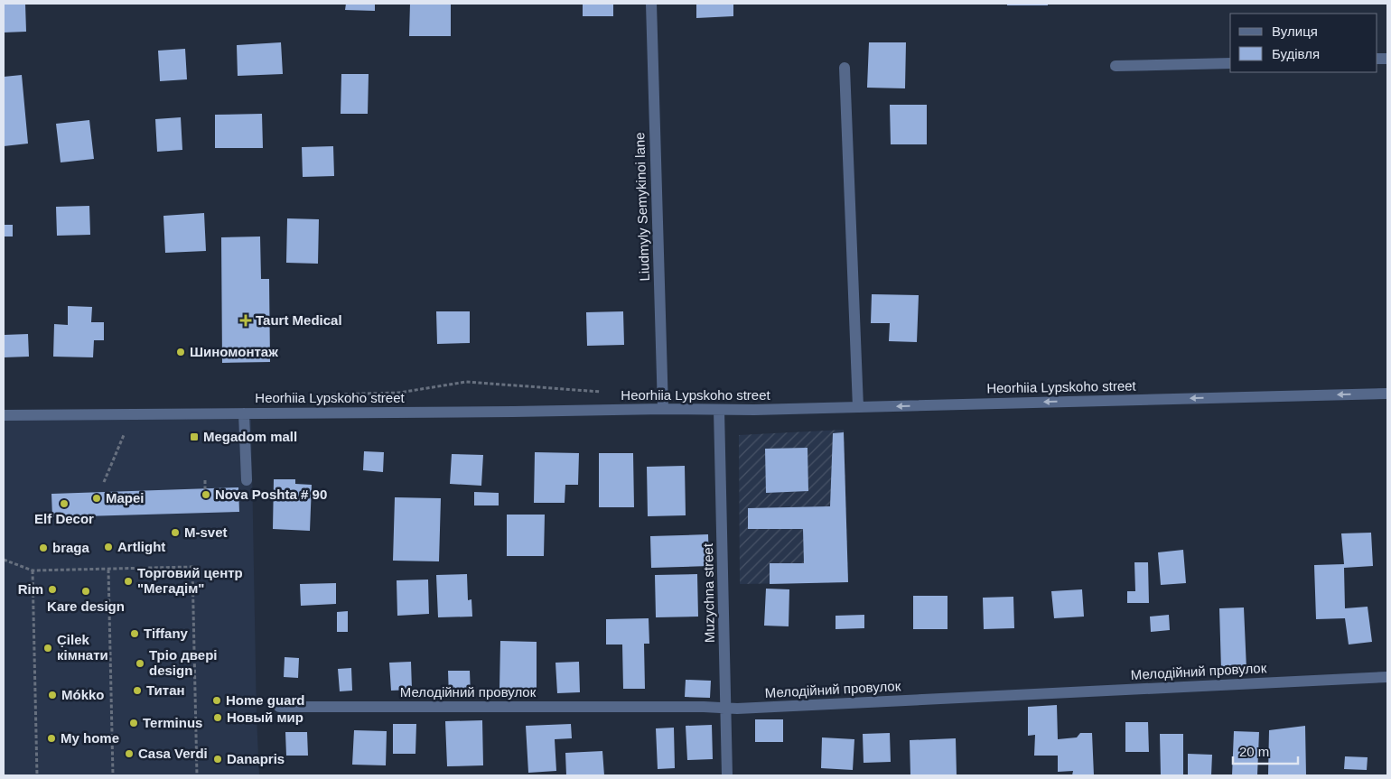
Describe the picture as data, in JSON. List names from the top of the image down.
{
  "streets": {
    "street": [
      "Liudmyly Semykinoi lane",
      "Heorhiia Lypskoho street",
      "Muzychna street",
      "Мелодійний провулок"
    ]
  },
  "crossings": [
    ["Liudmyly Semykinoi lane", "Heorhiia Lypskoho street"],
    ["Heorhiia Lypskoho street", "Muzychna street"],
    ["Muzychna street", "Мелодійний провулок"]
  ],
  "one_way": ["Heorhiia Lypskoho street"],
  "places": {
    "health": ["Taurt Medical"],
    "other": [
      "Шиномонтаж",
      "Nova Poshta # 90",
      "Mapei",
      "Elf Decor",
      "M-svet",
      "Artlight",
      "braga",
      "Торговий центр \"Мегадім\"",
      "Rim",
      "Kare design",
      "Tiffany",
      "C̣ilek кімнати",
      "Тріо двері design",
      "Титан",
      "Mókko",
      "Home guard",
      "Новый мир",
      "Terminus",
      "My home",
      "Casa Verdi",
      "Danapris"
    ],
    "transit": ["Megadom mall"]
  },
  "legend": ["Вулиця", "Будівля"],
  "scale_bar": "20 m"
}
